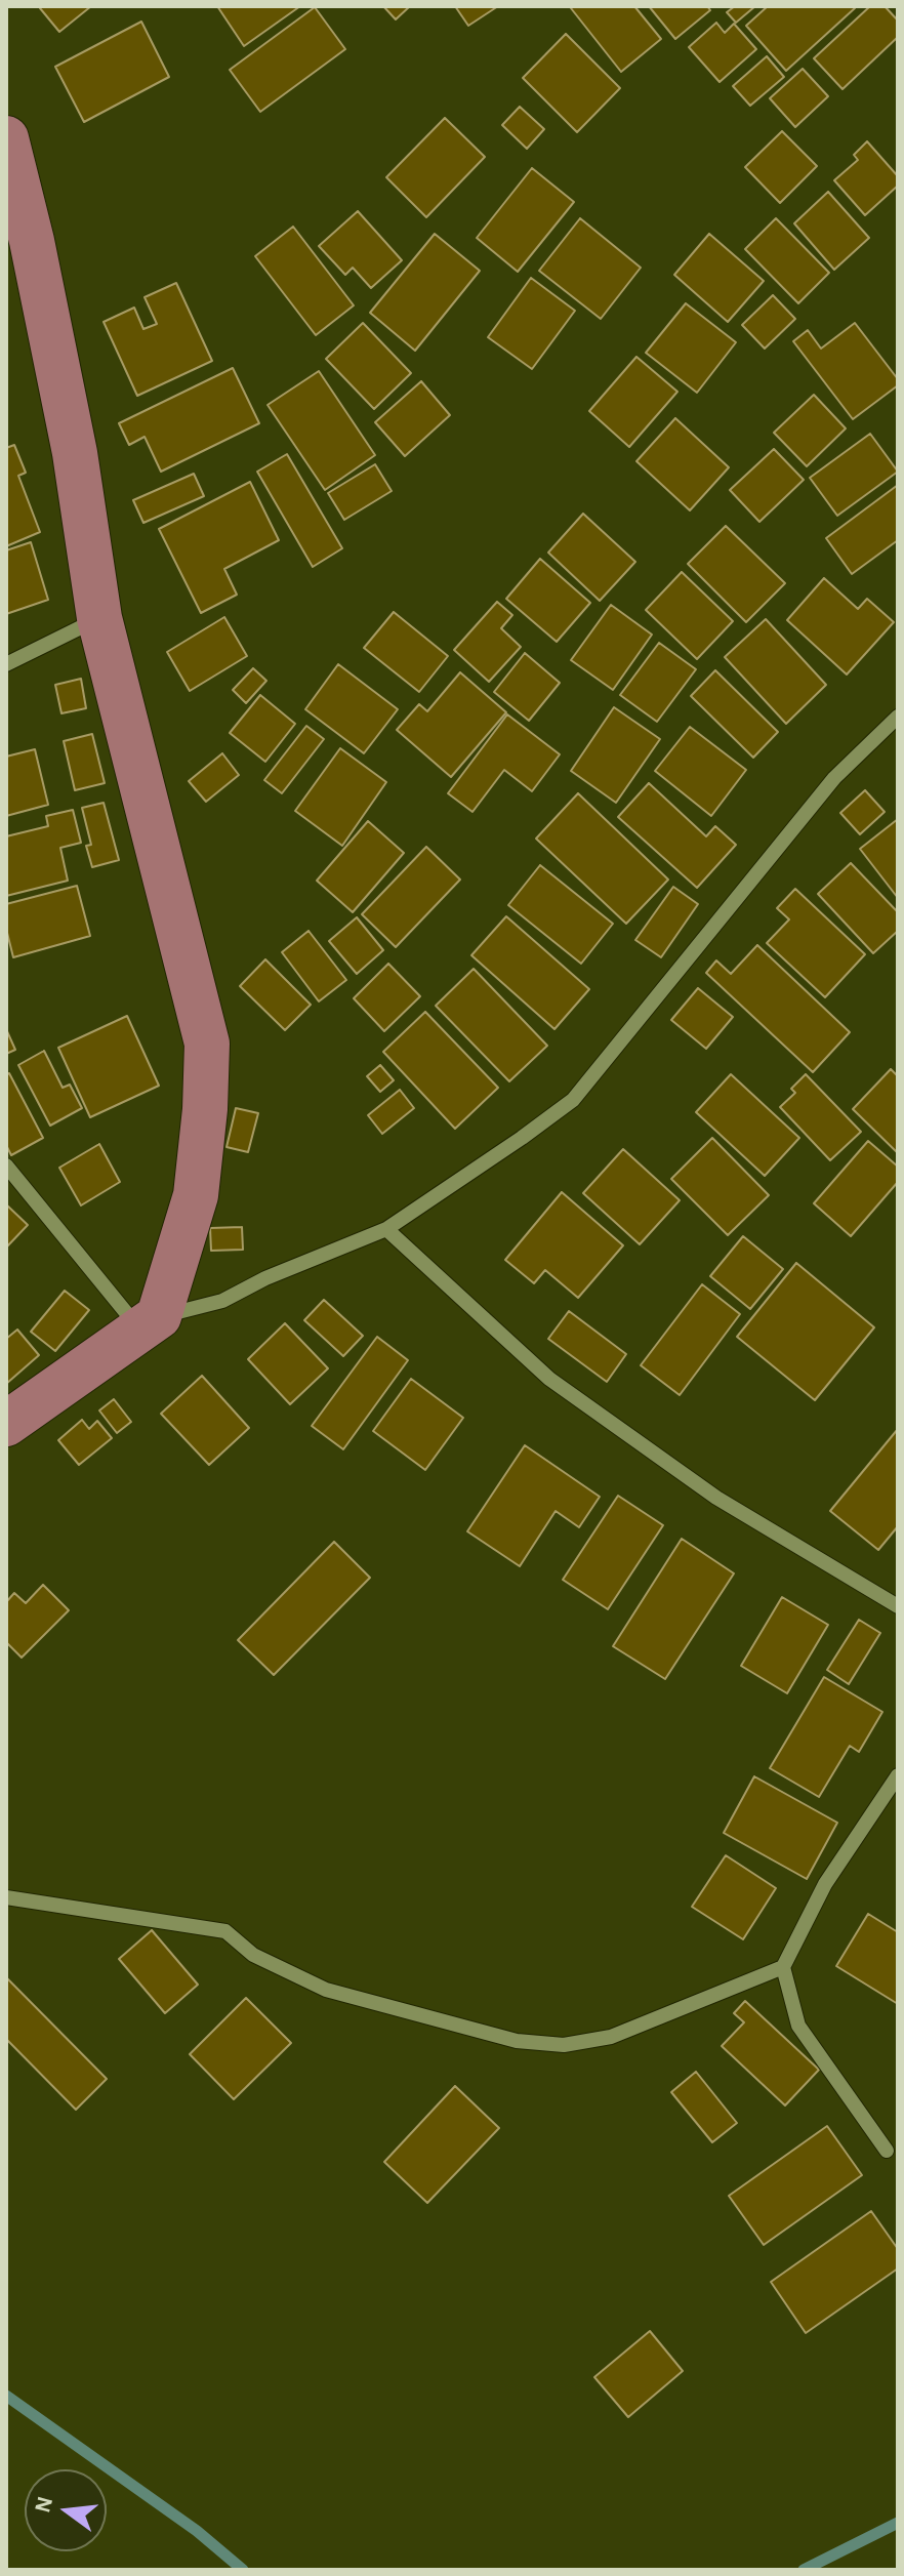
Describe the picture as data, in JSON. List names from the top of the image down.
{
  "north": "left"
}
